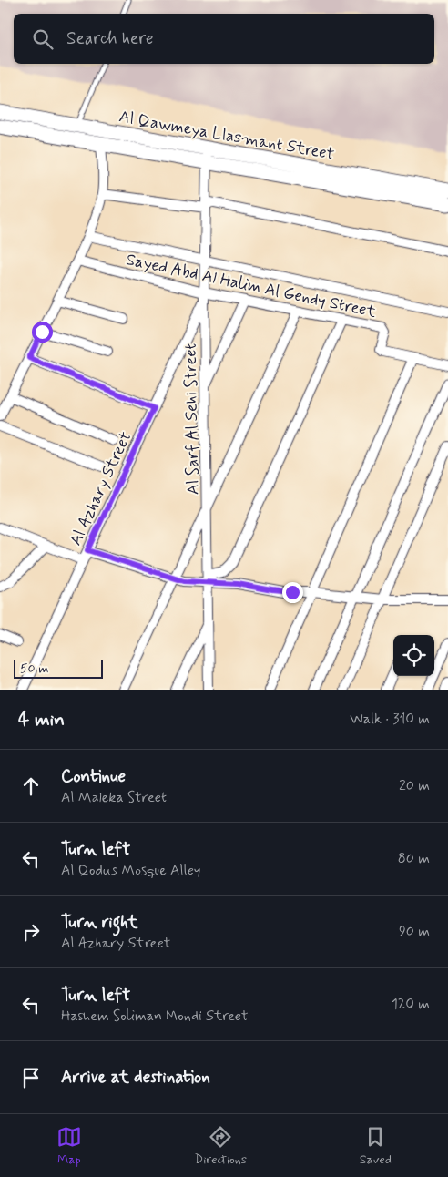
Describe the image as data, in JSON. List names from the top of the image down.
{
  "streets": {
    "main road": ["Al Qawmeya Llasmant Street"],
    "street": ["Sayed Abd Al Halim Al Gendy Street", "Al Sarf Al Sehi Street", "Al Azhary Street"]
  },
  "crossings": [
    ["Al Qawmeya Llasmant Street", "Al Sarf Al Sehi Street"],
    ["Sayed Abd Al Halim Al Gendy Street", "Al Sarf Al Sehi Street"],
    ["Sayed Abd Al Halim Al Gendy Street", "Al Azhary Street"],
    ["Al Sarf Al Sehi Street", "Al Azhary Street"]
  ],
  "scale_bar": "50 m",
  "page": {
    "search": "Search here",
    "scale": "50 m",
    "heading": ["4 min", "Walk · 310 m"],
    "list": [
      ["Continue", "Al Maleka Street", "20 m"],
      ["Turn left", "Al Qodus Mosque Alley", "80 m"],
      ["Turn right", "Al Azhary Street", "90 m"],
      ["Turn left", "Hashem Soliman Mondi Street", "120 m"],
      "Arrive at destination"
    ],
    "nav": ["Map", "Directions", "Saved"]
  }
}
